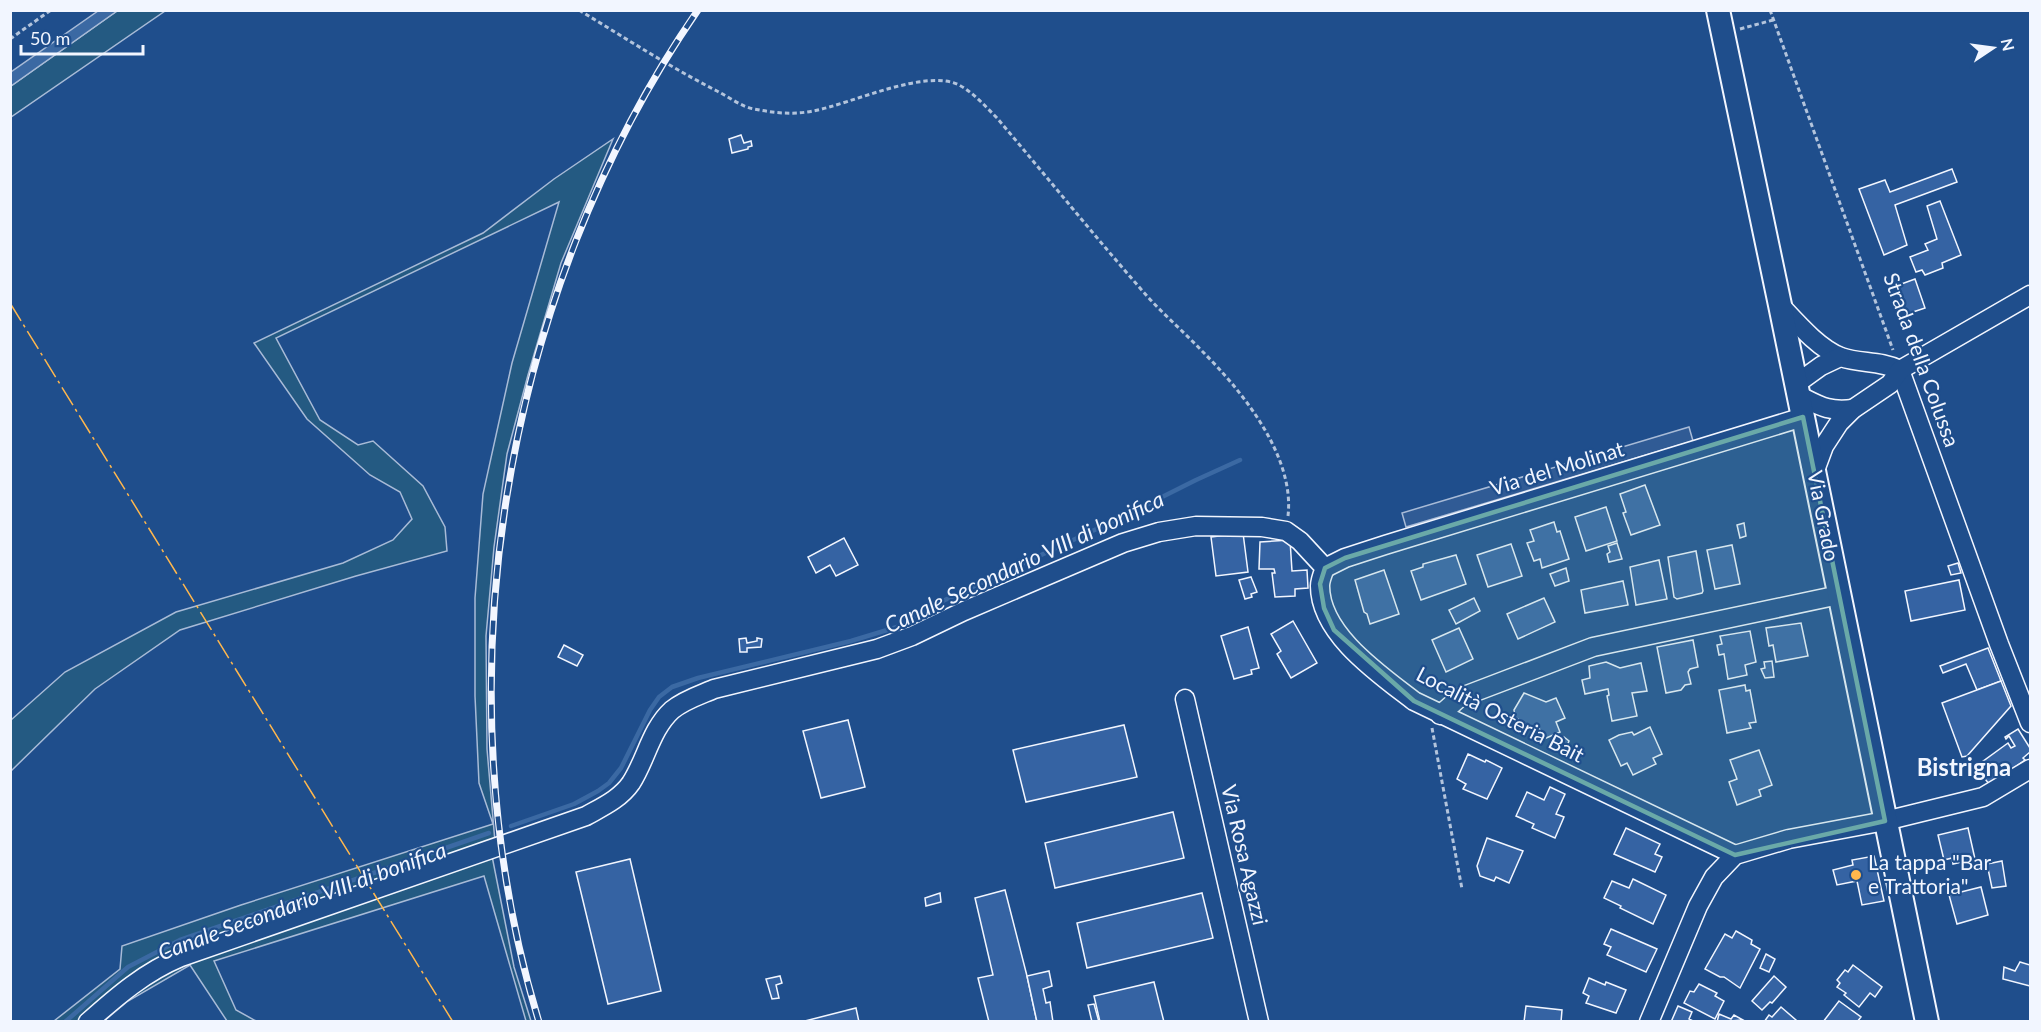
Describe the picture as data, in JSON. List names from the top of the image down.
{
  "streets": {
    "main road": ["Via Grado"],
    "street": [
      "Strada della Colussa",
      "Via del Molinat",
      "Località Osteria Bait",
      "Via Rosa Agazzi"
    ]
  },
  "crossings": [
    ["Via del Molinat", "Via Grado"],
    ["Via del Molinat", "Località Osteria Bait"]
  ],
  "districts": ["Bistrigna"],
  "water": ["Canale Secondario VIII di bonifica"],
  "places": ["La tappa \"Bar e Trattoria\""],
  "scale_bar": "50 m",
  "north": "right"
}
